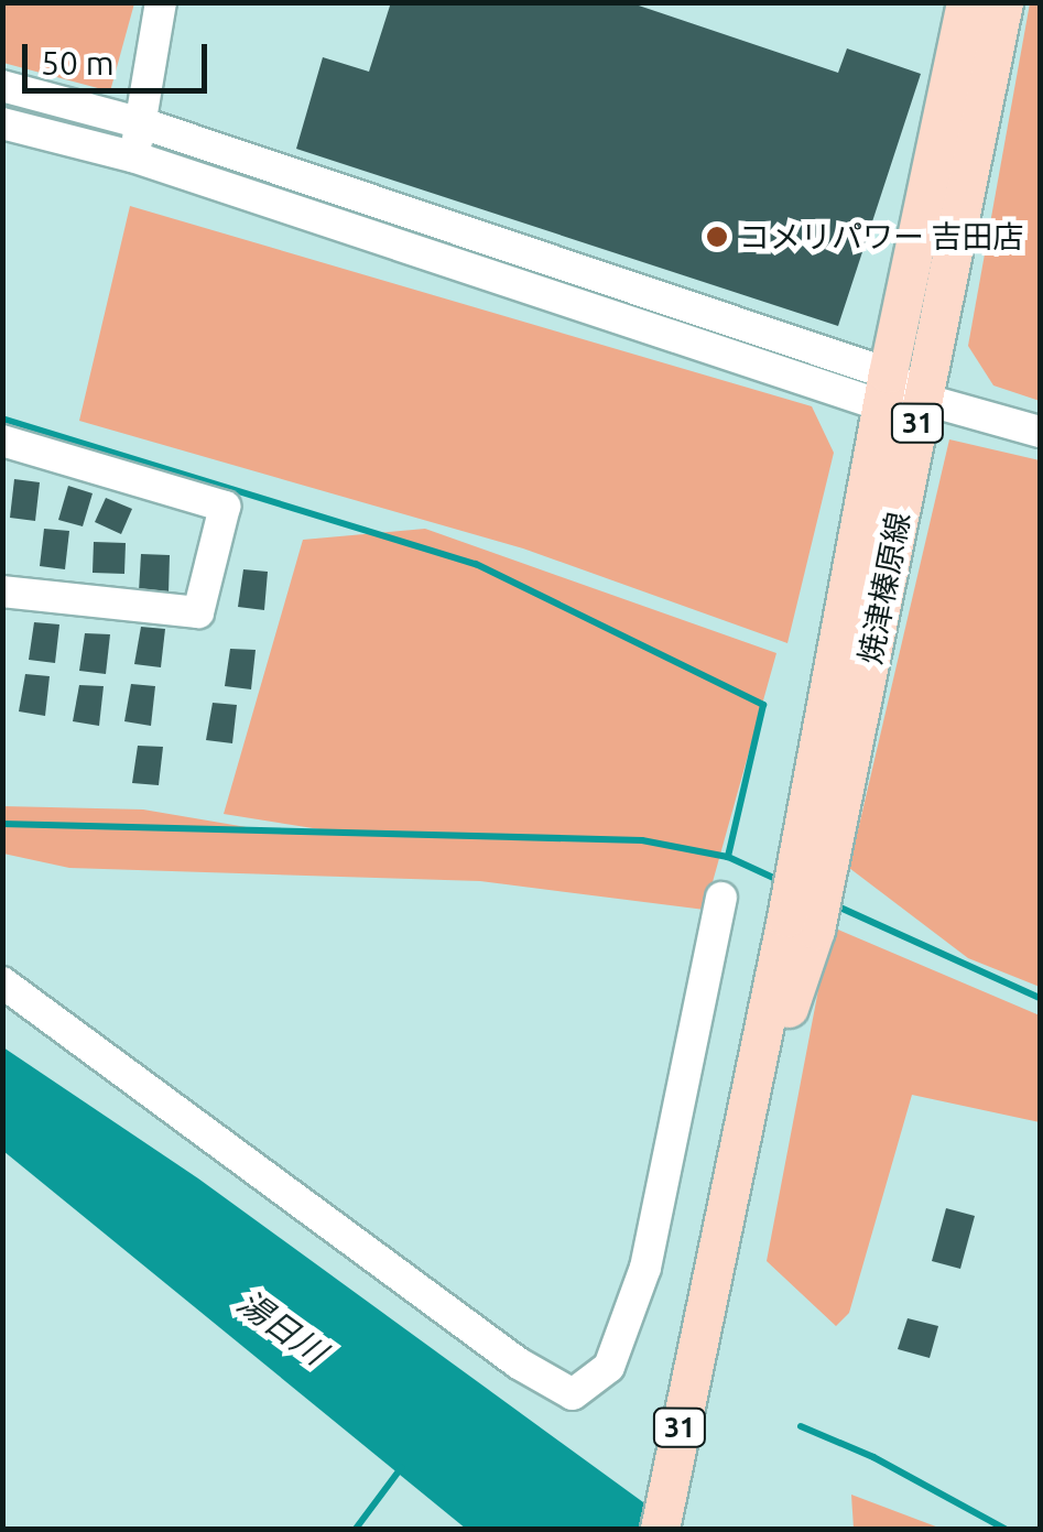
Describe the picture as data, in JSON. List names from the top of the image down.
{
  "streets": {
    "main road": ["31", "焼津榛原線"]
  },
  "water": ["湯日川"],
  "places": ["コメリパワー 吉田店"],
  "scale_bar": "50 m"
}
